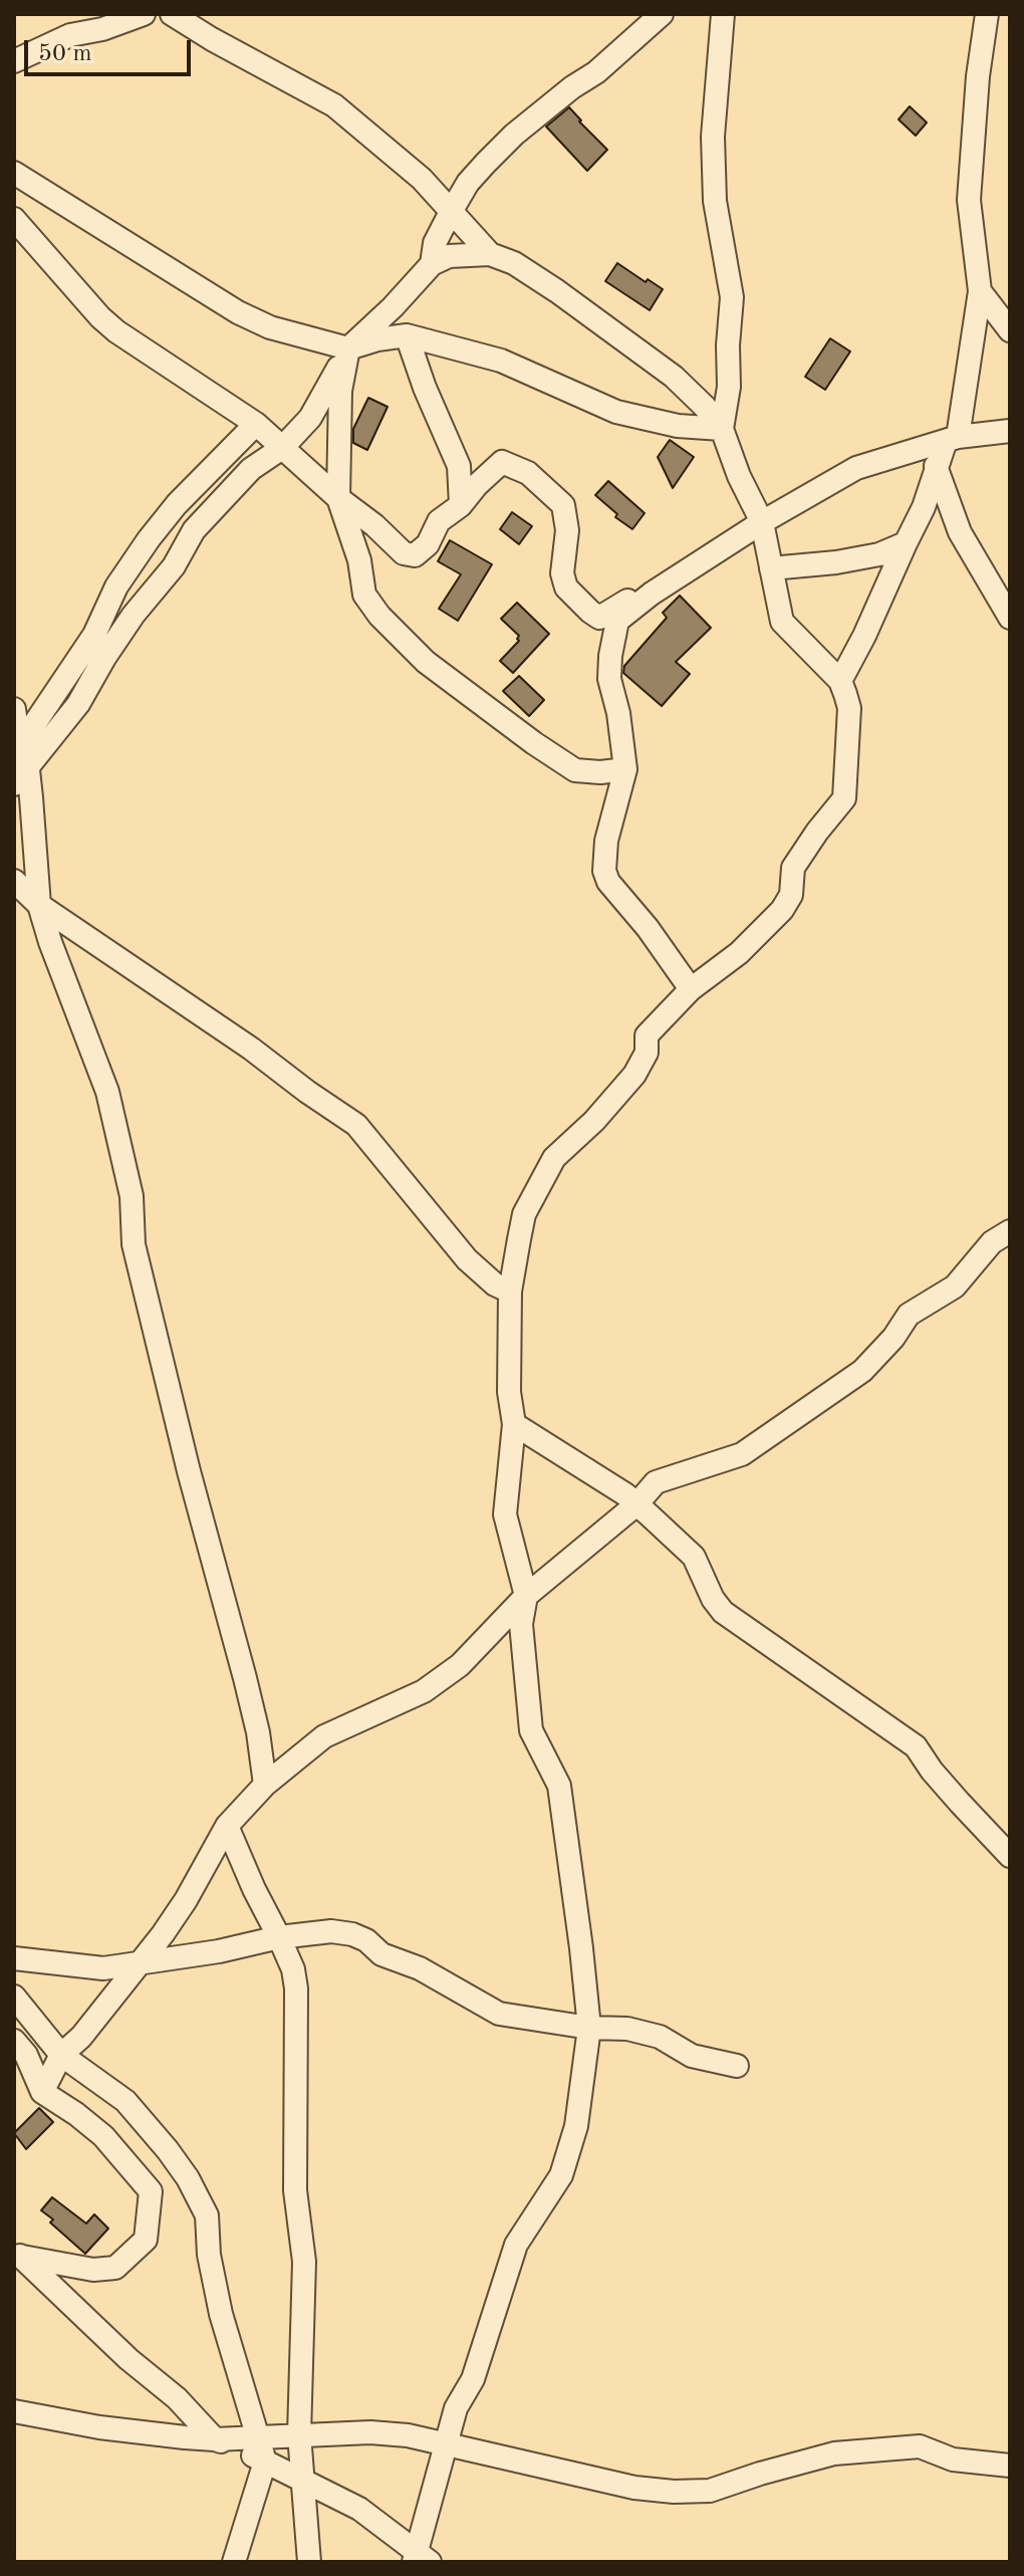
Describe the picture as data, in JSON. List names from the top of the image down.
{
  "scale_bar": "50 m"
}
